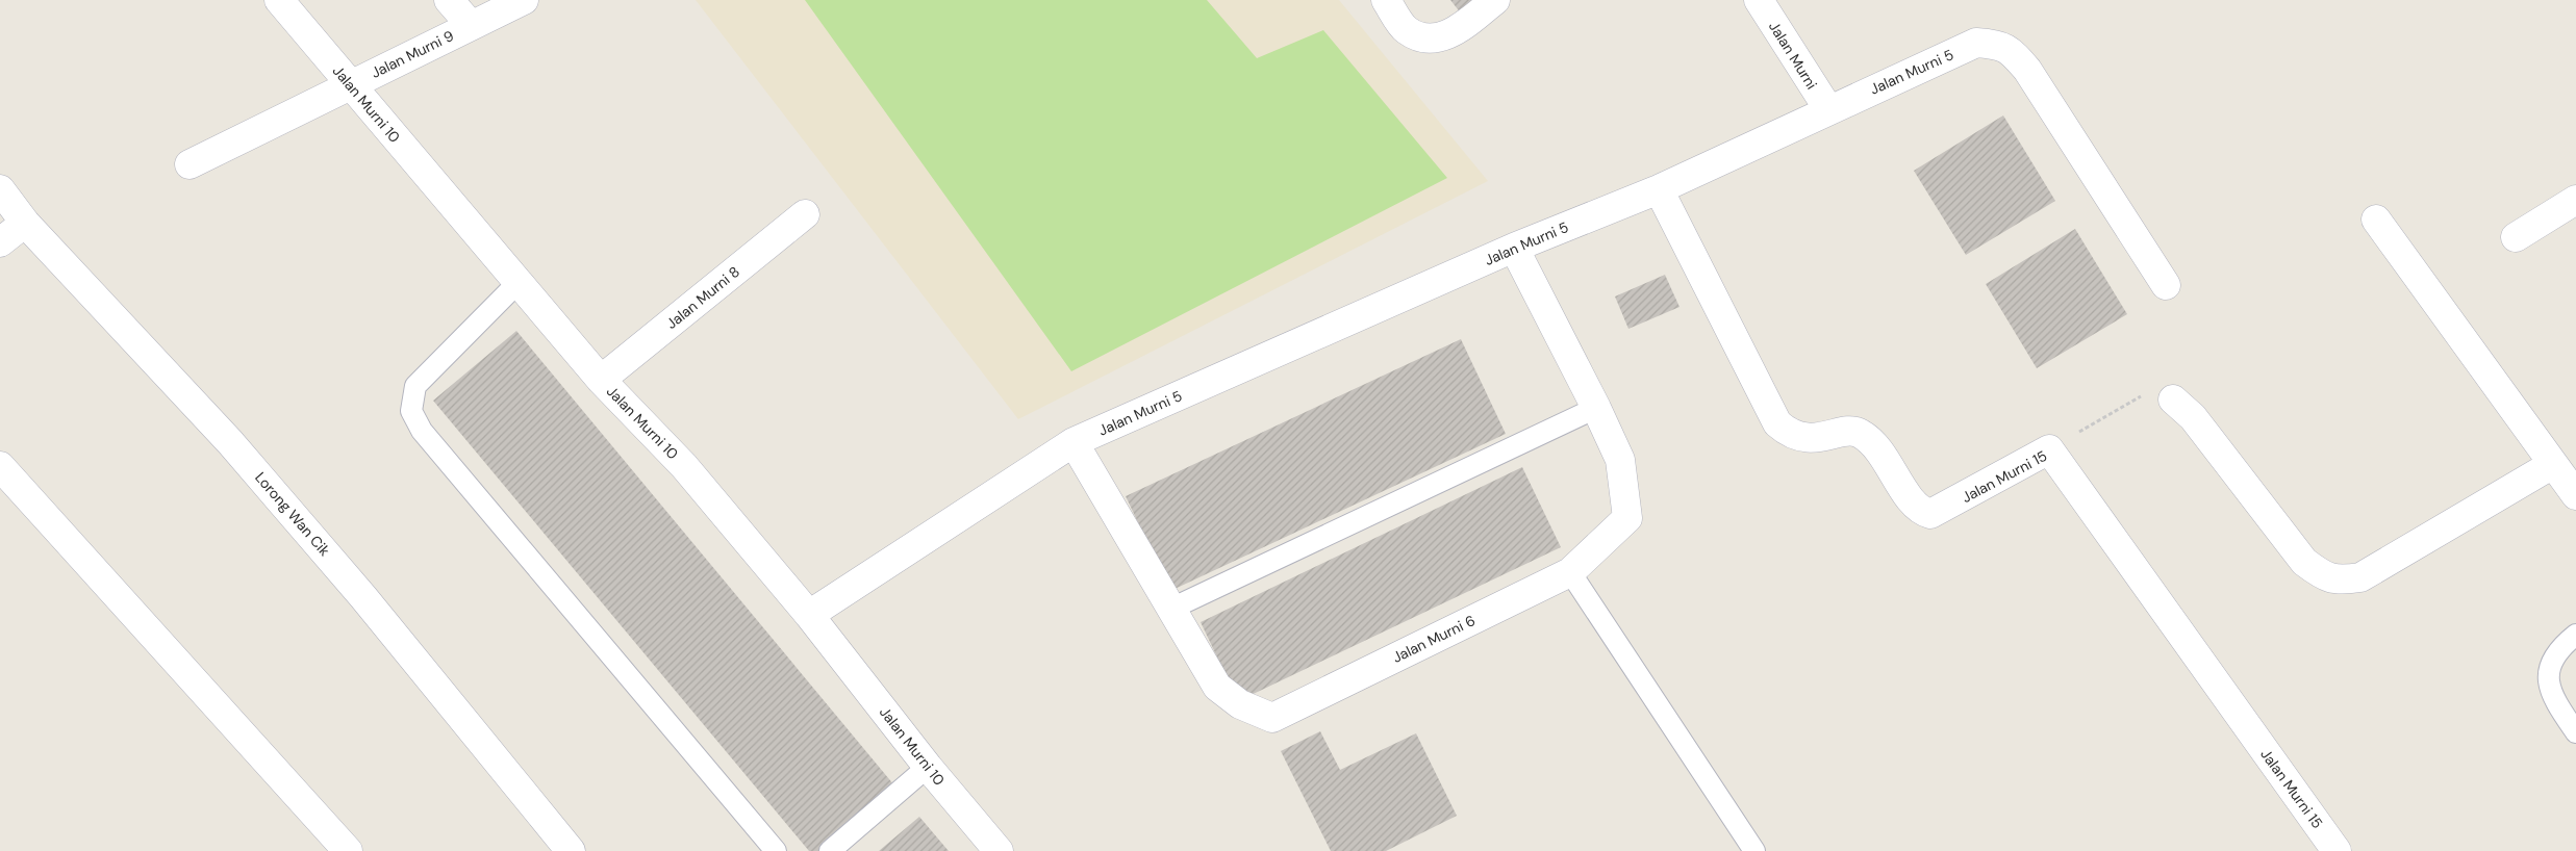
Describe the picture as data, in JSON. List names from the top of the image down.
{
  "streets": {
    "street": [
      "Jalan Murni 9",
      "Jalan Murni",
      "Jalan Murni 5",
      "Jalan Murni 10",
      "Jalan Murni 8",
      "Jalan Murni 15",
      "Lorong Wan Cik",
      "Jalan Murni 6"
    ]
  },
  "crossings": [
    ["Jalan Murni 9", "Jalan Murni 10"],
    ["Jalan Murni", "Jalan Murni 5"],
    ["Jalan Murni 5", "Jalan Murni 10"],
    ["Jalan Murni 5", "Jalan Murni 15"],
    ["Jalan Murni 5", "Jalan Murni 6"],
    ["Jalan Murni 10", "Jalan Murni 8"]
  ]
}
